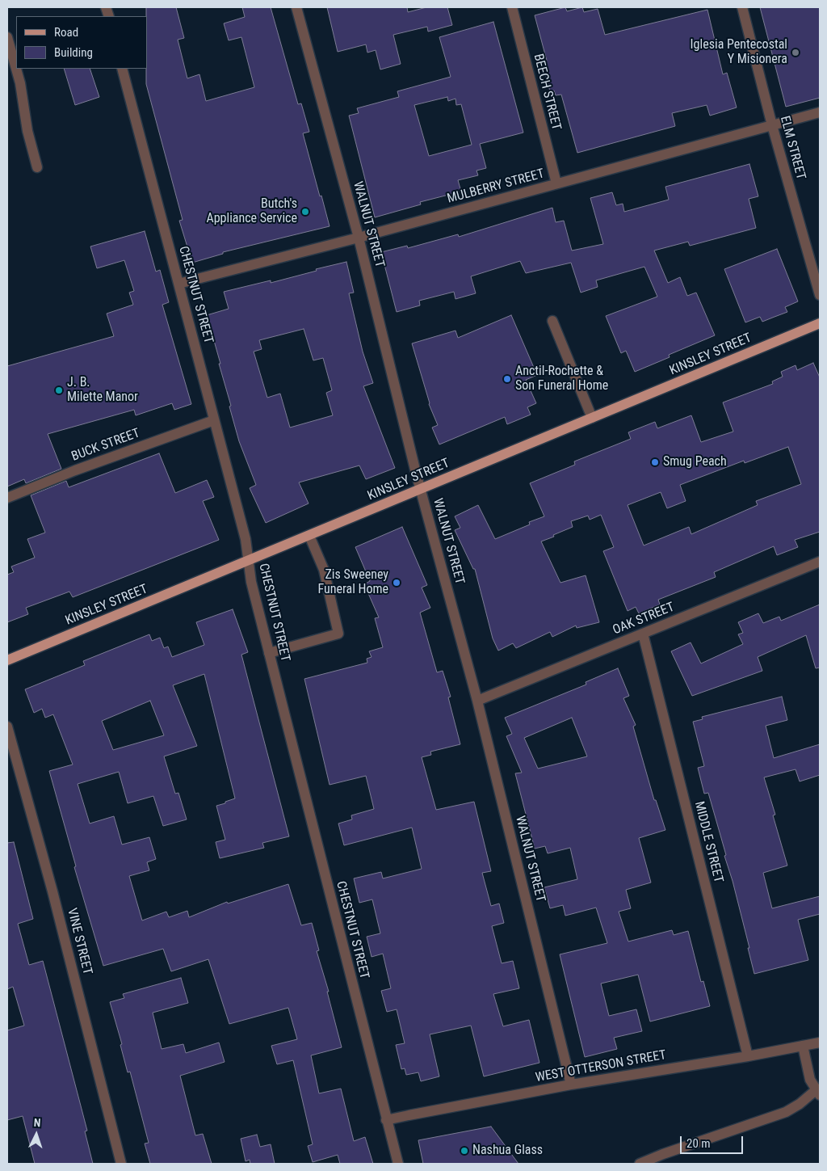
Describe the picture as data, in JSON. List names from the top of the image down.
{
  "streets": {
    "main road": ["KINSLEY STREET"],
    "street": [
      "BEECH STREET",
      "ELM STREET",
      "MULBERRY STREET",
      "WALNUT STREET",
      "CHESTNUT STREET",
      "BUCK STREET",
      "OAK STREET",
      "MIDDLE STREET",
      "VINE STREET",
      "WEST OTTERSON STREET"
    ]
  },
  "crossings": [
    ["BEECH STREET", "MULBERRY STREET"],
    ["ELM STREET", "MULBERRY STREET"],
    ["MULBERRY STREET", "WALNUT STREET"],
    ["MULBERRY STREET", "CHESTNUT STREET"],
    ["WALNUT STREET", "KINSLEY STREET"],
    ["WALNUT STREET", "OAK STREET"],
    ["WALNUT STREET", "WEST OTTERSON STREET"],
    ["CHESTNUT STREET", "KINSLEY STREET"],
    ["CHESTNUT STREET", "BUCK STREET"],
    ["CHESTNUT STREET", "WEST OTTERSON STREET"],
    ["OAK STREET", "MIDDLE STREET"],
    ["MIDDLE STREET", "WEST OTTERSON STREET"]
  ],
  "places": [
    "Iglesia Pentecostal Y Misionera",
    "Butch's Appliance Service",
    "Anctil-Rochette & Son Funeral Home",
    "J. B. Milette Manor",
    "Smug Peach",
    "Zis Sweeney Funeral Home",
    "Nashua Glass"
  ],
  "legend": ["Road", "Building"],
  "scale_bar": "20 m",
  "north": "top"
}
